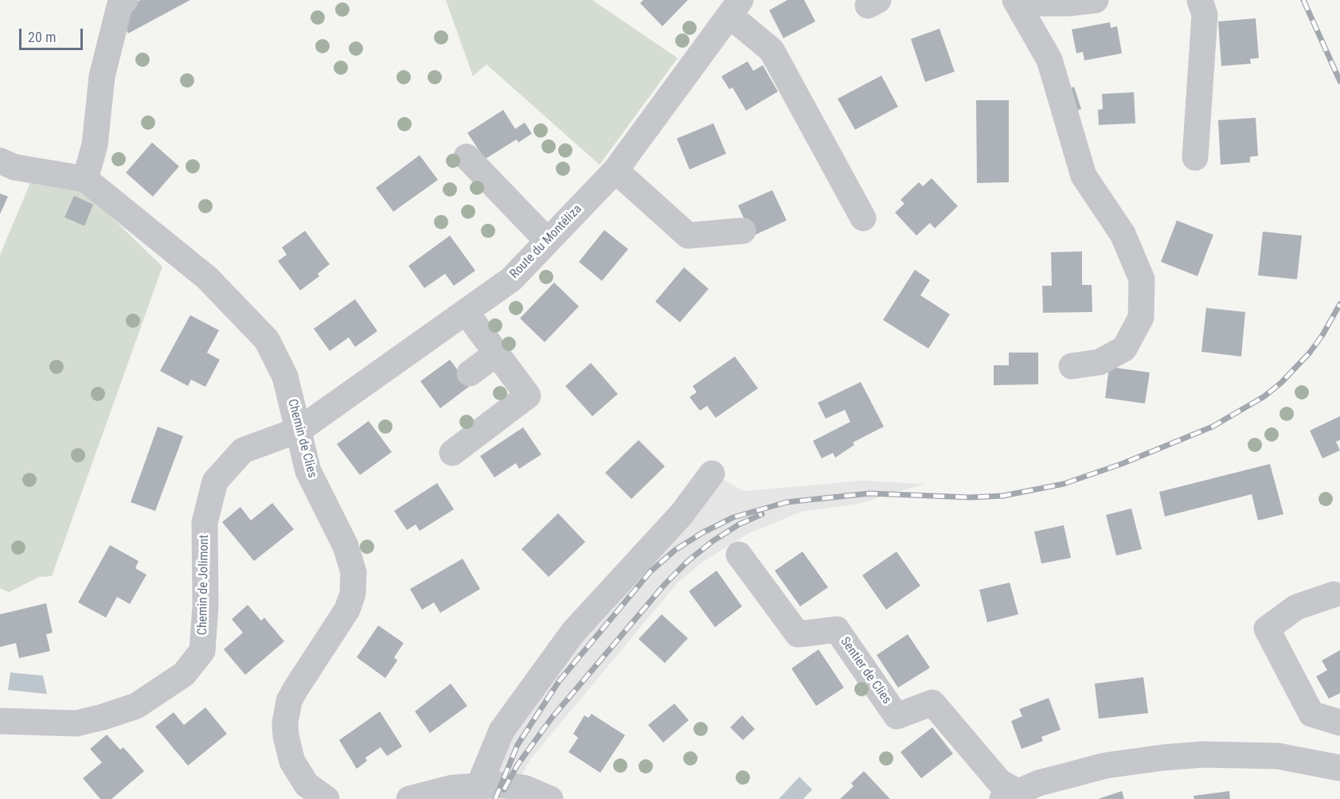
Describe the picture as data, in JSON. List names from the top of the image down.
{
  "streets": {
    "street": [
      "Route du Montéliza",
      "Chemin de Clies",
      "Chemin de Jolimont",
      "Sentier de Clies"
    ]
  },
  "crossings": [
    ["Route du Montéliza", "Chemin de Clies"],
    ["Route du Montéliza", "Chemin de Jolimont"],
    ["Chemin de Clies", "Chemin de Jolimont"]
  ],
  "scale_bar": "20 m"
}
